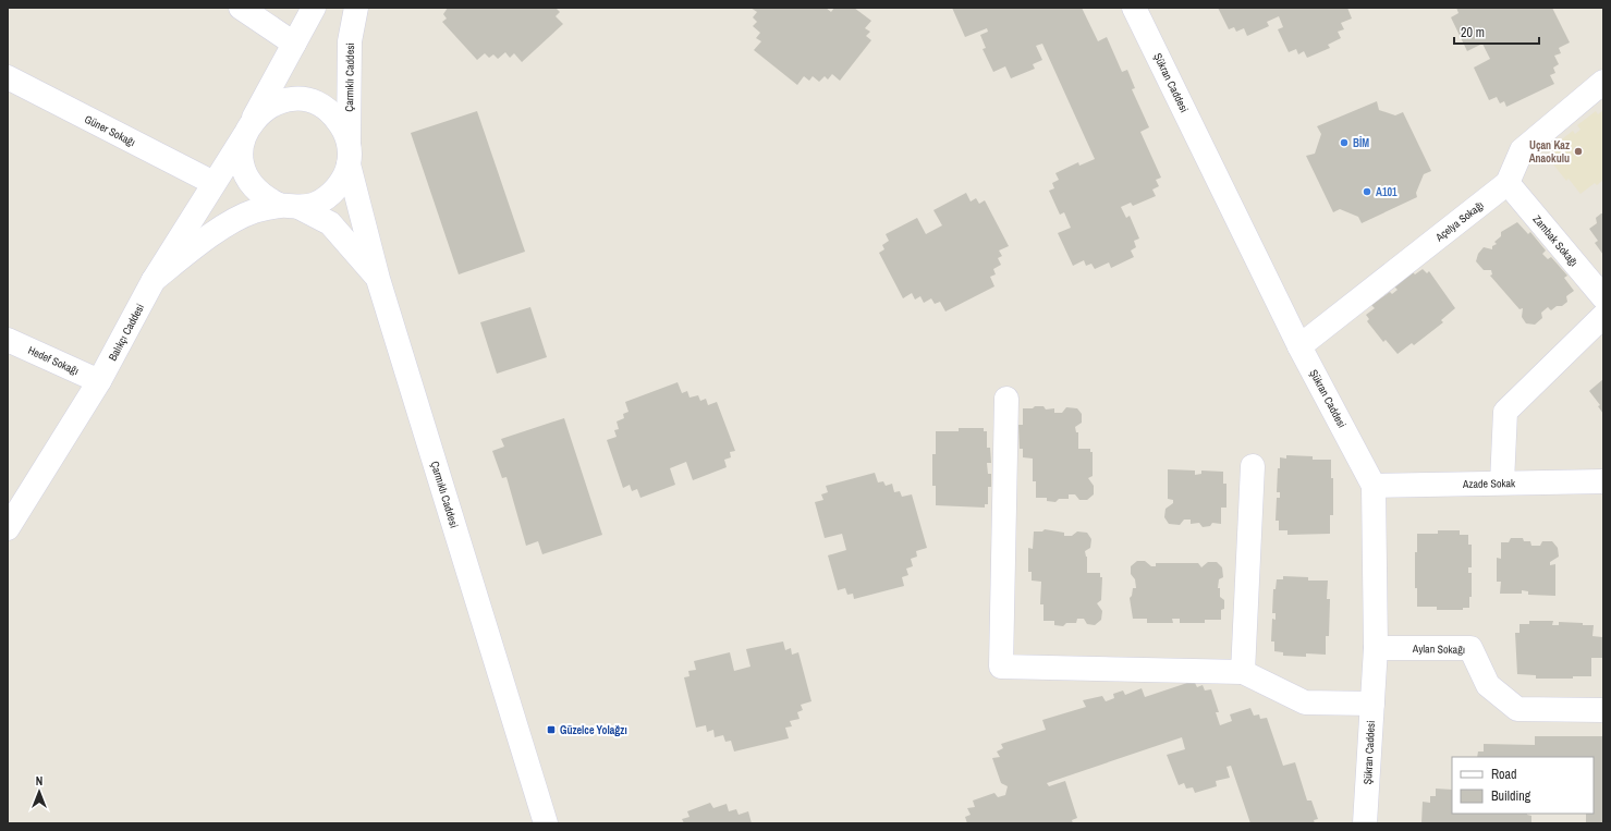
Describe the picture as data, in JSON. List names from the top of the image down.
{
  "streets": {
    "main road": [
      "Çarmıklı Caddesi",
      "Şükran Caddesi",
      "Güner Sokağı",
      "Açelya Sokağı",
      "Zambak Sokağı",
      "Balıkçı Caddesi",
      "Hedef Sokağı",
      "Azade Sokak",
      "Aylan Sokağı"
    ]
  },
  "crossings": [
    ["Çarmıklı Caddesi", "Balıkçı Caddesi"],
    ["Şükran Caddesi", "Açelya Sokağı"],
    ["Şükran Caddesi", "Azade Sokak"],
    ["Şükran Caddesi", "Aylan Sokağı"],
    ["Güner Sokağı", "Balıkçı Caddesi"],
    ["Açelya Sokağı", "Zambak Sokağı"],
    ["Balıkçı Caddesi", "Hedef Sokağı"]
  ],
  "places": {
    "other": ["BİM", "Uçan Kaz Anaokulu", "A101"],
    "transit": ["Güzelce Yolağzı"]
  },
  "legend": ["Road", "Building"],
  "scale_bar": "20 m",
  "north": "top"
}
